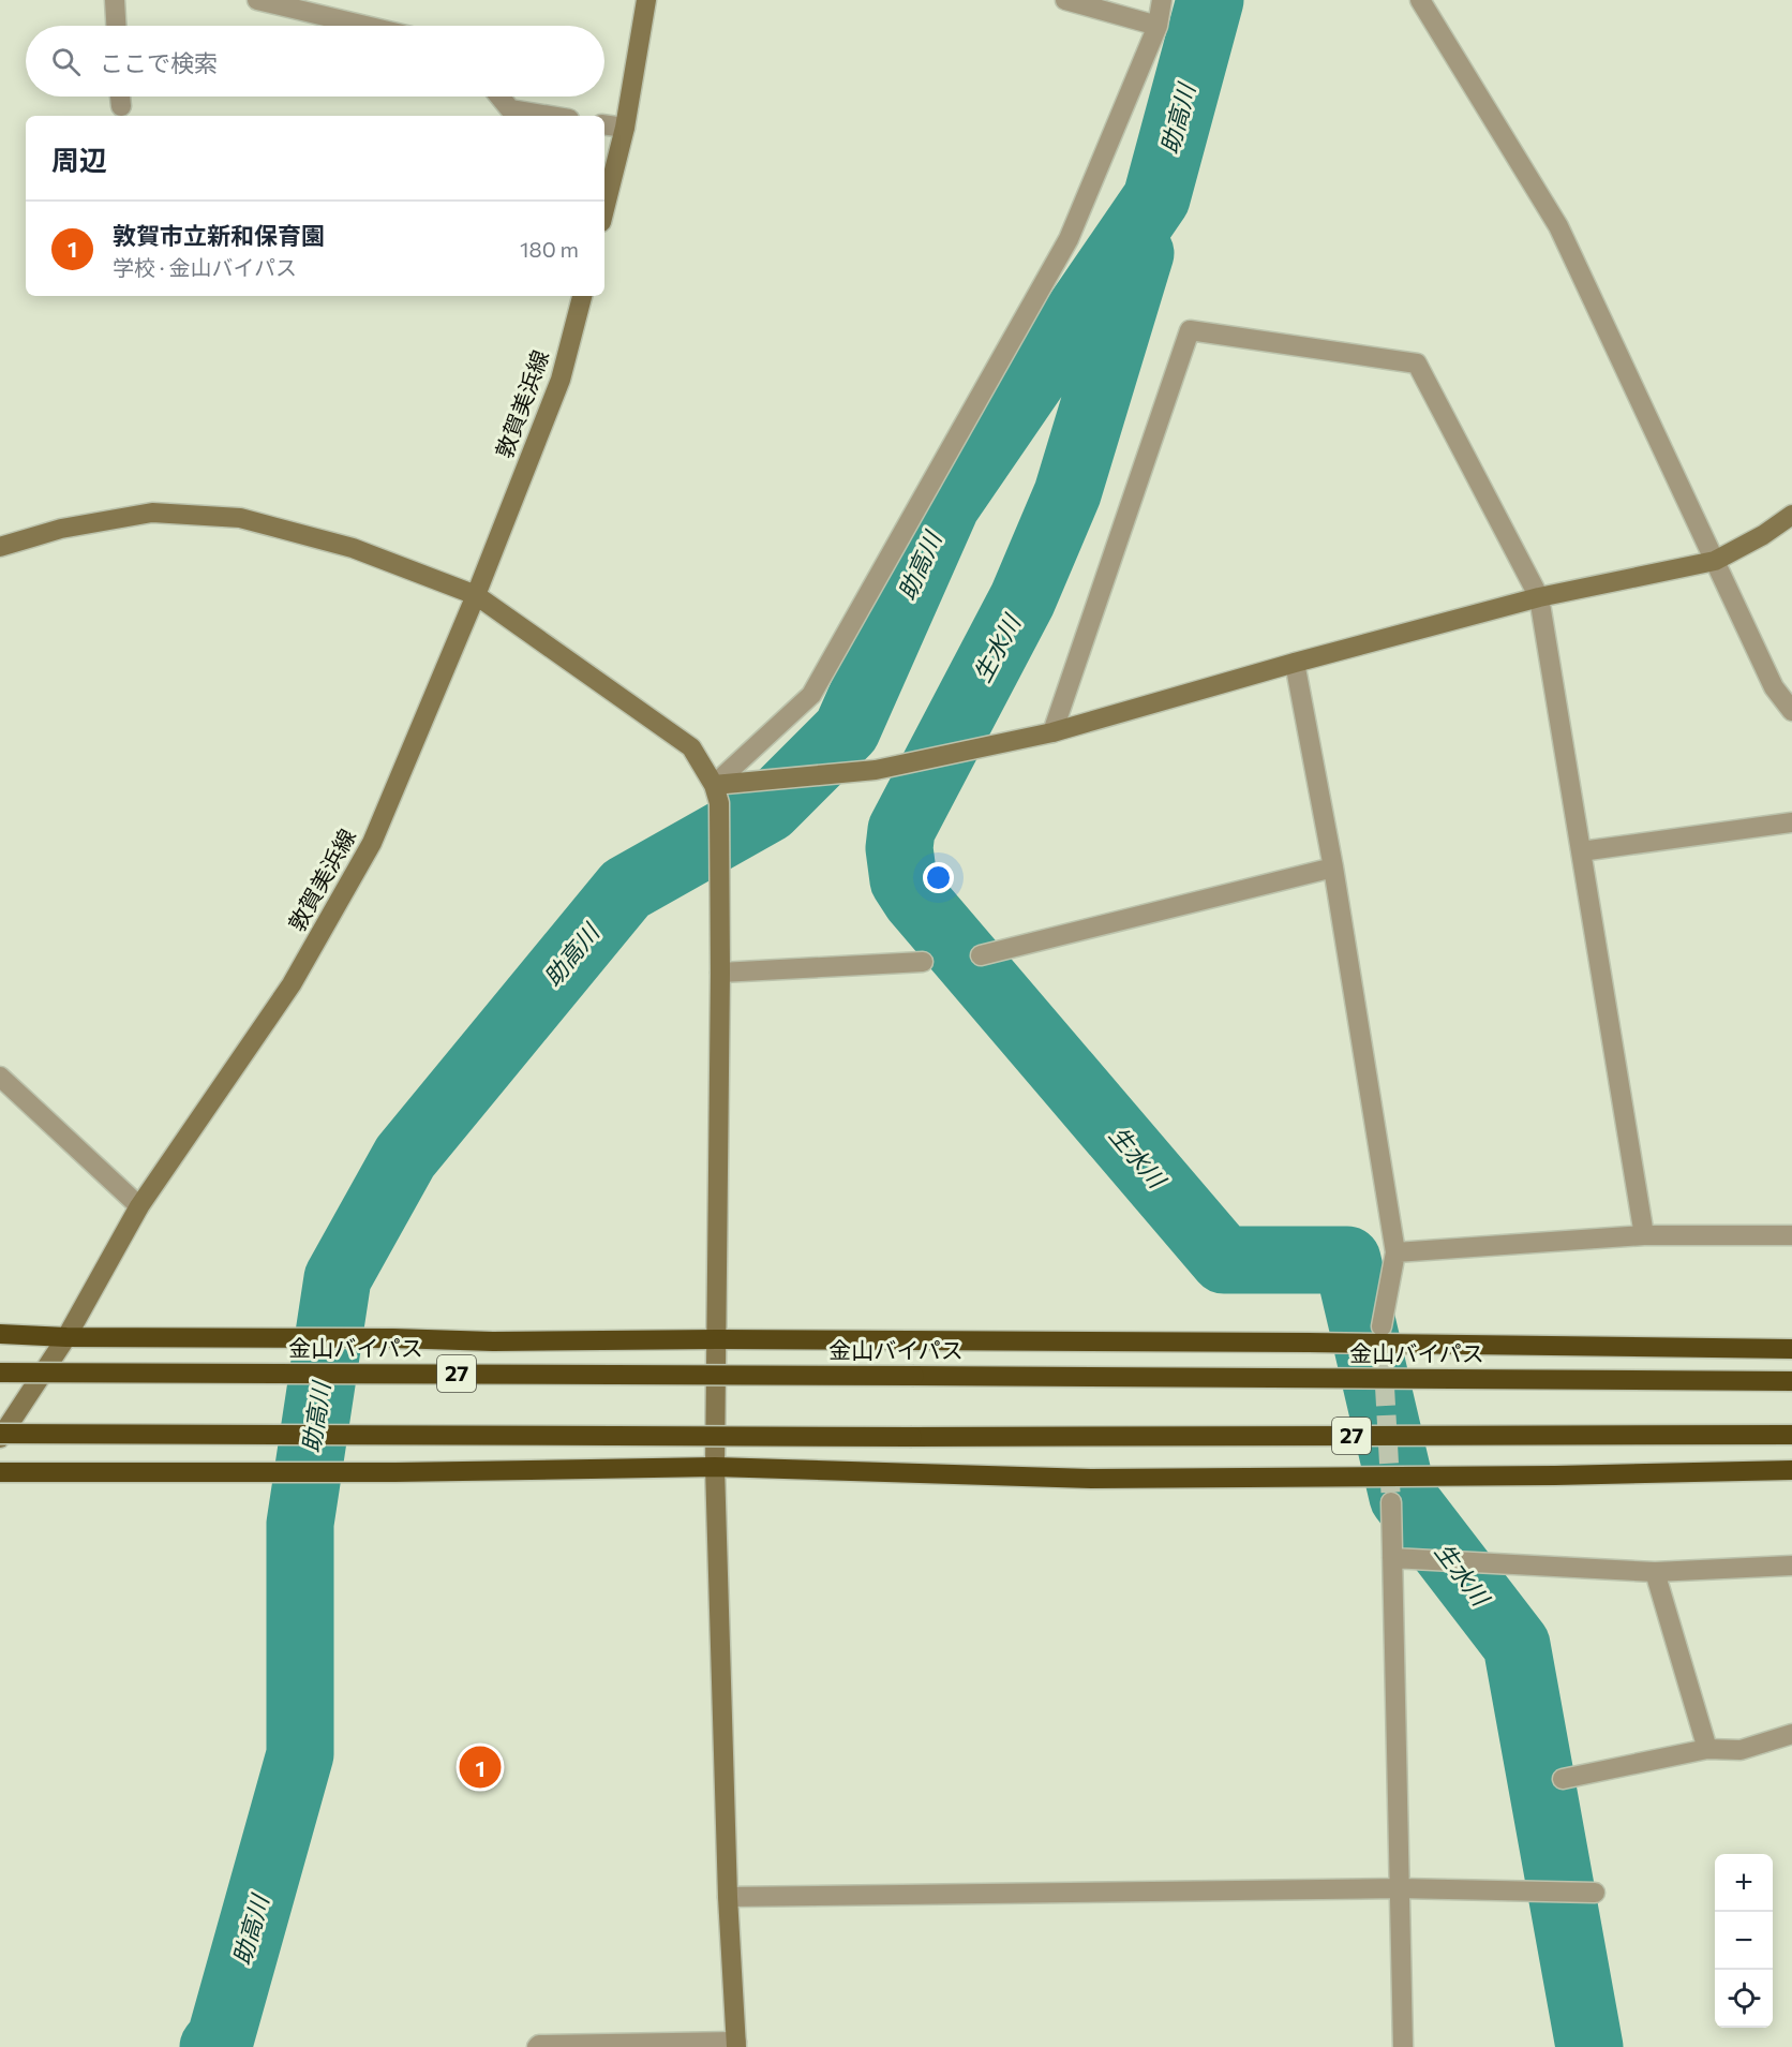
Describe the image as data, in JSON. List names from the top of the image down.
{
  "streets": {
    "highway": ["金山バイパス", "27"],
    "street": ["敦賀美浜線"]
  },
  "crossings": [
    ["敦賀美浜線", "27"]
  ],
  "water": ["助高川", "生水川"],
  "page": {
    "search": "ここで検索",
    "heading": "周辺",
    "list": [
      {
        "mark": "1",
        "name": "敦賀市立新和保育園",
        "note": "学校 · 金山バイパス",
        "value": "180 m"
      }
    ],
    "pins": "1",
    "map_buttons": ["+", "−"]
  }
}
